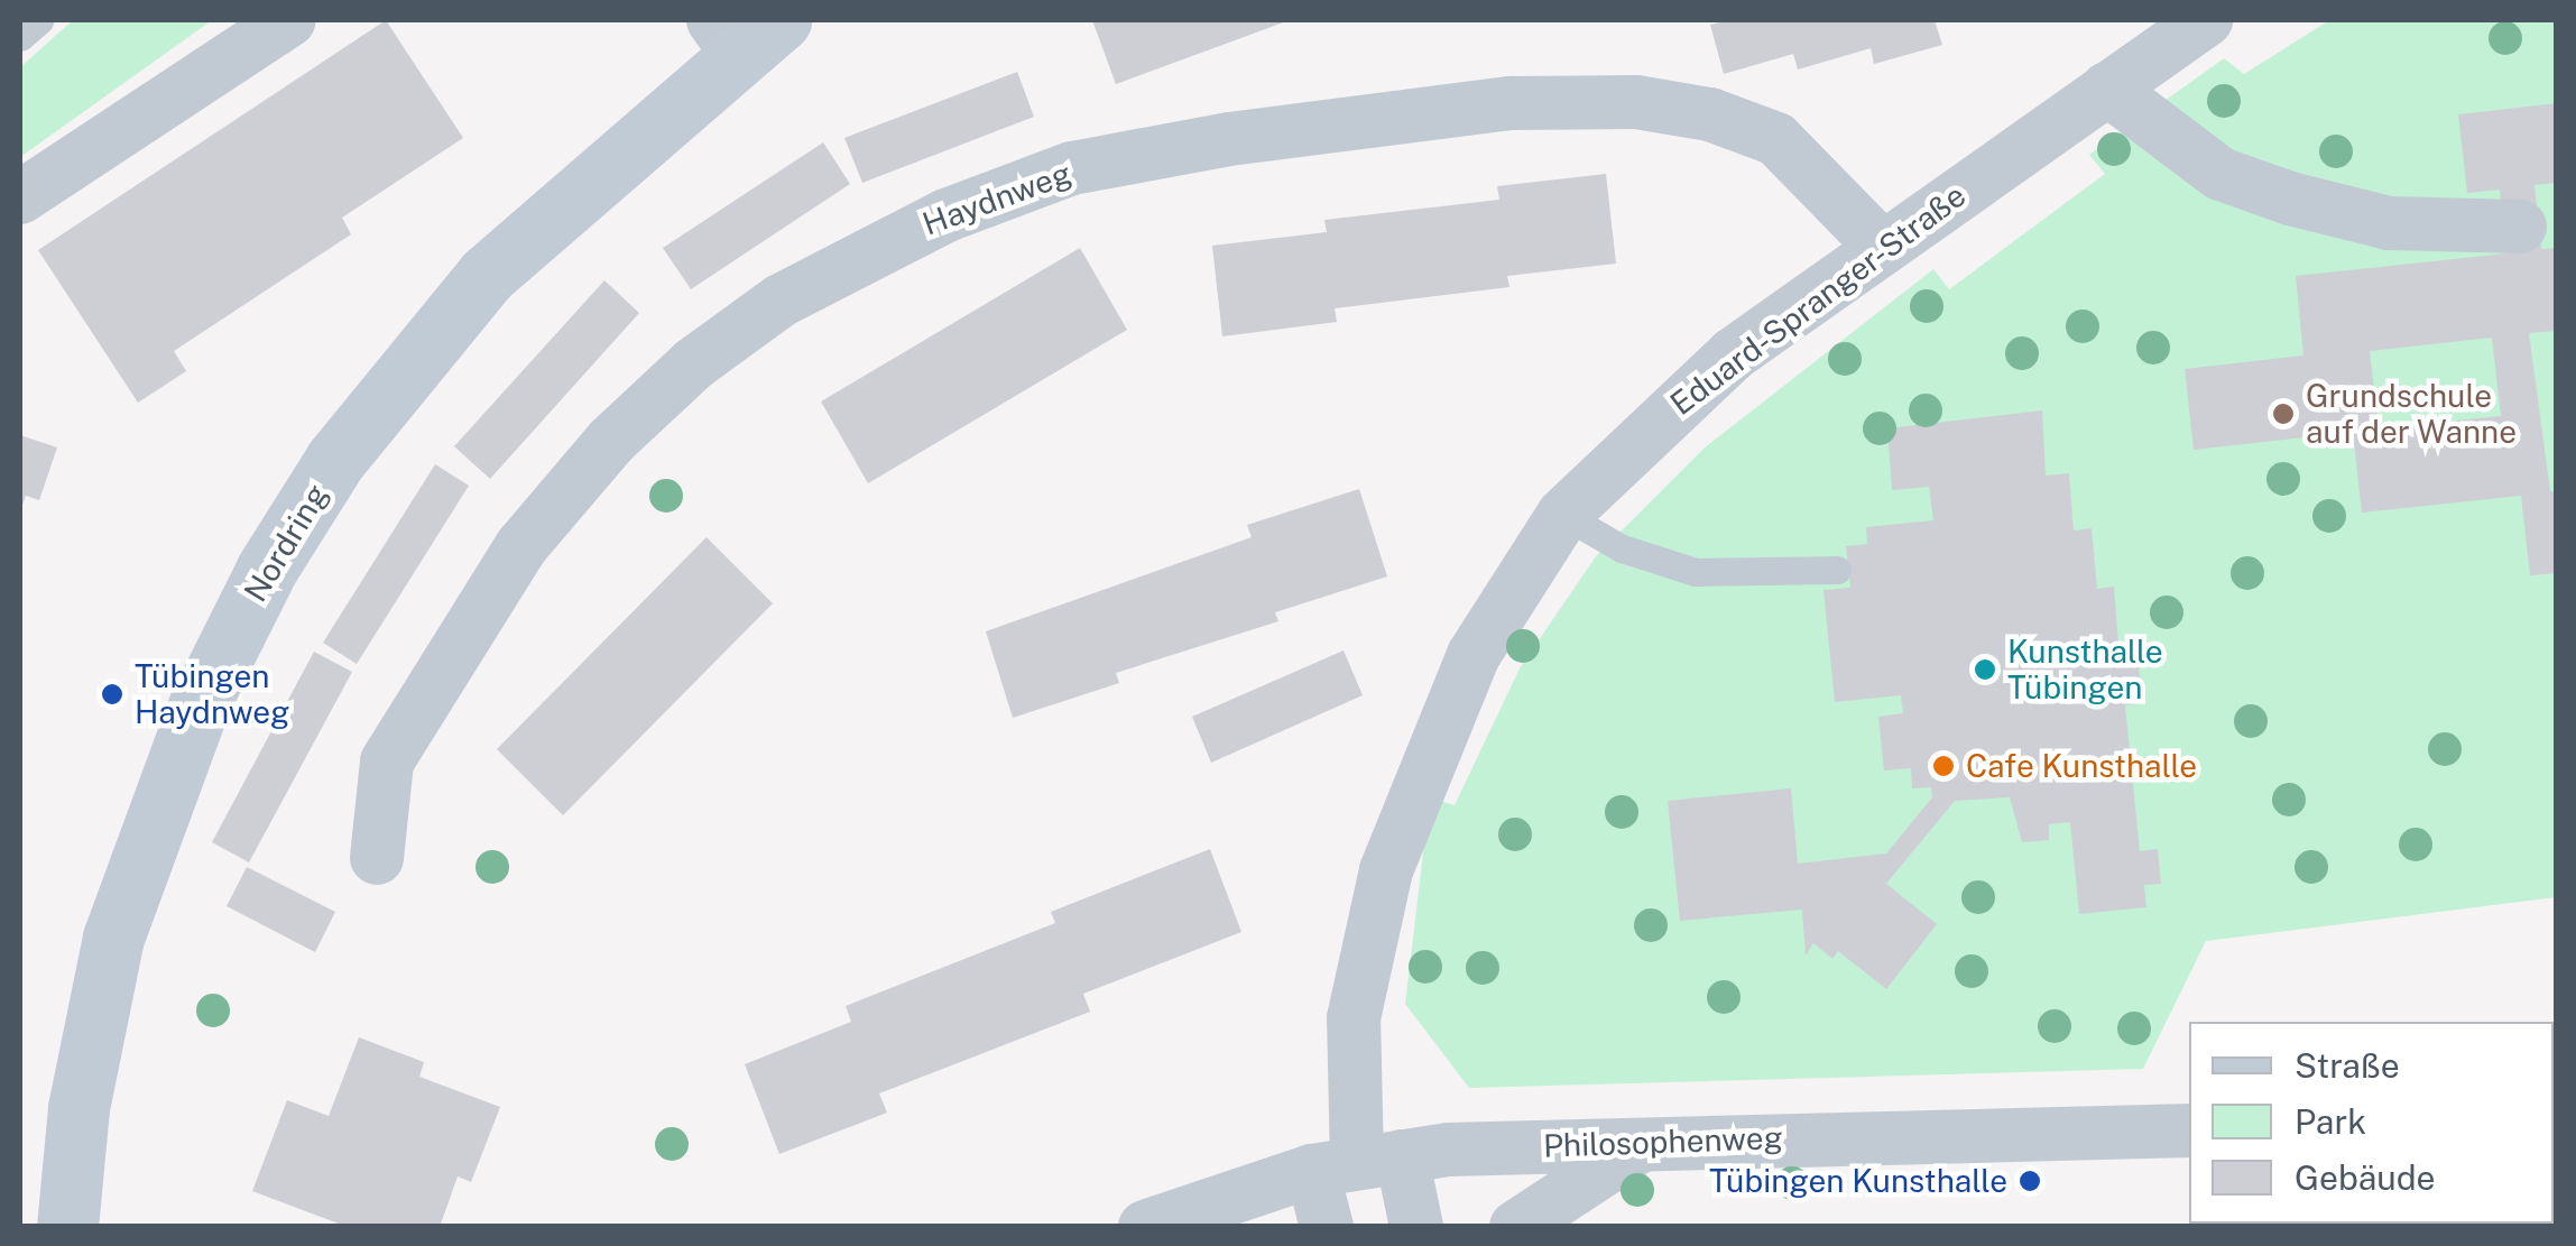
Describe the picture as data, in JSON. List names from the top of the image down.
{
  "streets": {
    "street": [
      "Haydnweg",
      "Eduard-Spranger-Straße",
      "Nordring",
      "Philosophenweg"
    ]
  },
  "crossings": [
    ["Haydnweg", "Eduard-Spranger-Straße"],
    ["Eduard-Spranger-Straße", "Philosophenweg"]
  ],
  "places": [
    "Grundschule auf der Wanne",
    "Kunsthalle Tübingen",
    "Tübingen Haydnweg",
    "Cafe Kunsthalle",
    "Tübingen Kunsthalle"
  ],
  "legend": ["Straße", "Park", "Gebäude"]
}
